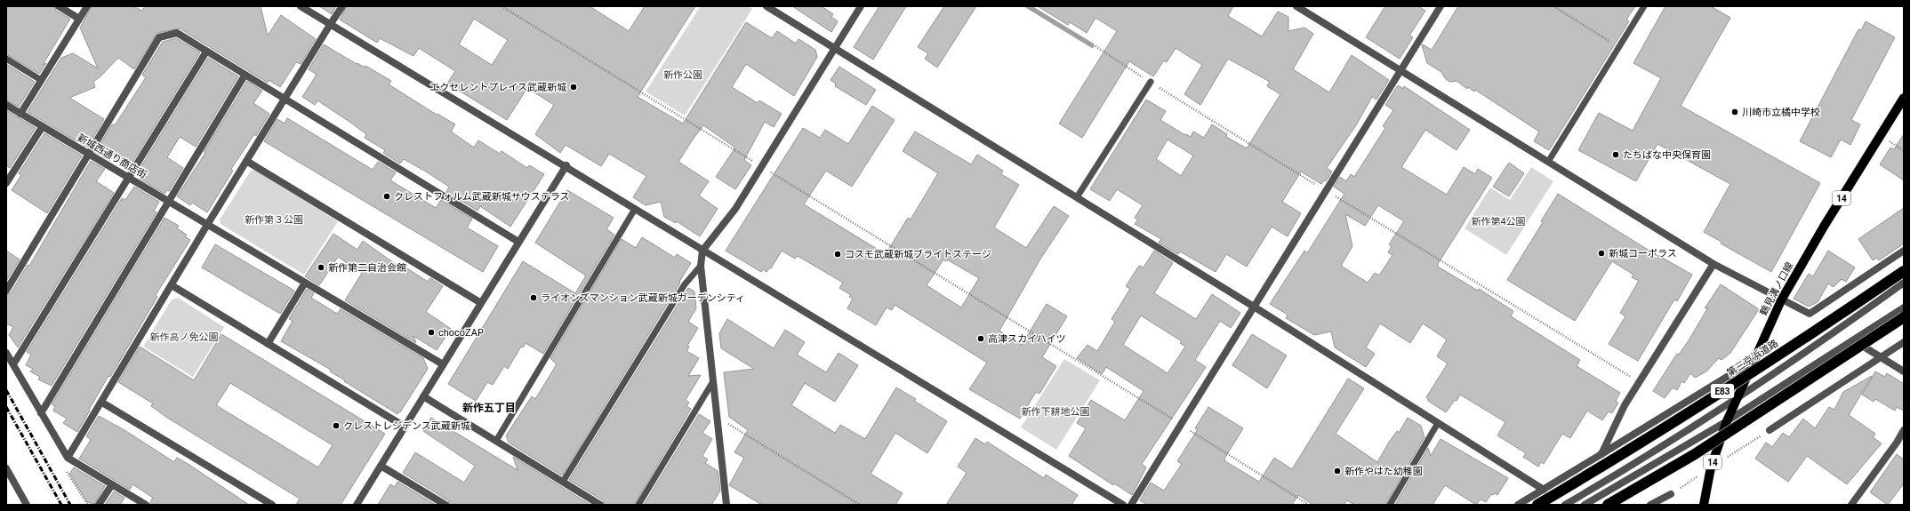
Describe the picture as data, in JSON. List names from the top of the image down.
{
  "streets": {
    "highway": ["第三京浜道路", "E83"],
    "main road": ["14", "鶴見溝ノ口線"],
    "street": ["新城西通り商店街"]
  },
  "districts": ["新作五丁目"],
  "parks": [
    "新作公園",
    "新作第３公園",
    "新作第4公園",
    "新作高ノ免公園",
    "新作下耕地公園"
  ],
  "places": [
    "エクセレントプレイス武蔵新城",
    "川崎市立橘中学校",
    "たちばな中央保育園",
    "クレストフォルム武蔵新城サウステラス",
    "新城コーポラス",
    "コスモ武蔵新城ブライトステージ",
    "新作第二自治会館",
    "ライオンズマンション武蔵新城ガーデンシティ",
    "chocoZAP",
    "高津スカイハイツ",
    "クレストレジデンス武蔵新城",
    "新作やはた幼稚園"
  ]
}
